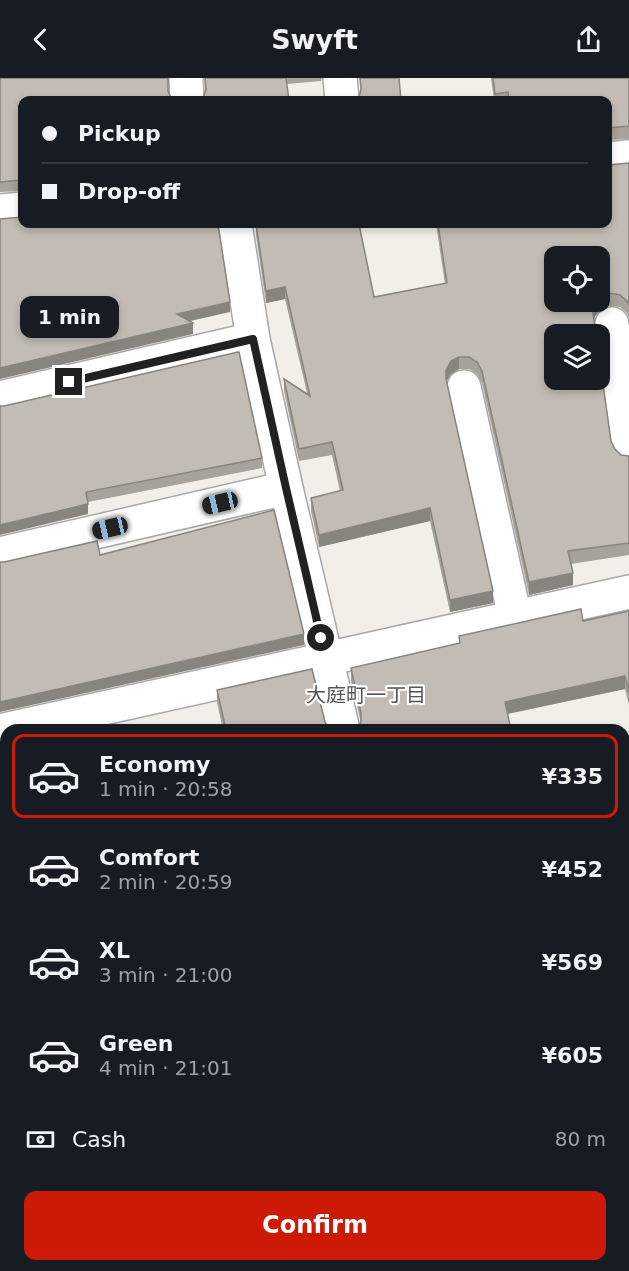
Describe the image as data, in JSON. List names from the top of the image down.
{
  "districts": ["大庭町一丁目"],
  "page": {
    "header": "Swyft",
    "banner": ["Pickup", "Drop-off"],
    "bubble": "1 min",
    "list": [
      {
        "name": "Economy",
        "note": "1 min · 20:58",
        "value": "¥335"
      },
      {
        "name": "Comfort",
        "note": "2 min · 20:59",
        "value": "¥452"
      },
      {
        "name": "XL",
        "note": "3 min · 21:00",
        "value": "¥569"
      },
      {
        "name": "Green",
        "note": "4 min · 21:01",
        "value": "¥605"
      }
    ],
    "pay": ["Cash", "80 m"],
    "buttons": "Confirm"
  }
}
